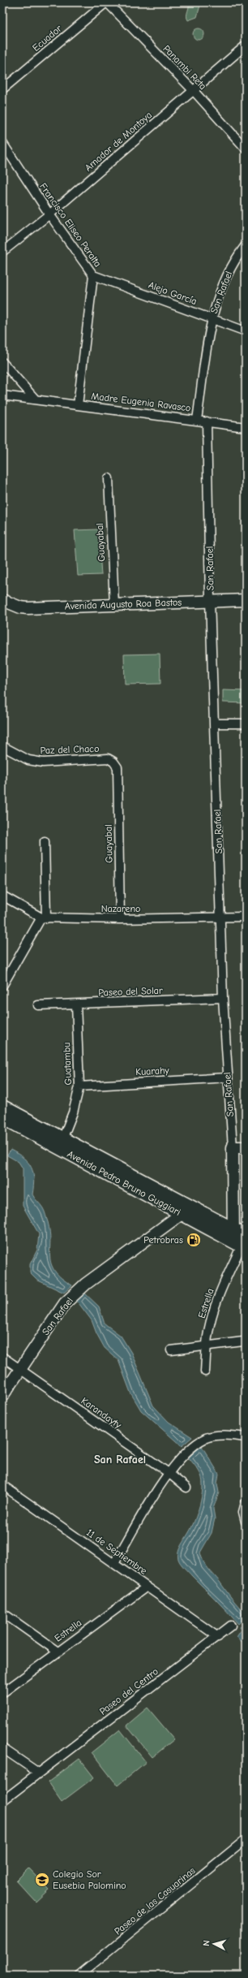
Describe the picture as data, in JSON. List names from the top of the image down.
{
  "streets": {
    "main road": ["Avenida Pedro Bruno Guggiari"],
    "street": [
      "Ecuador",
      "Panambi Reta",
      "Amador de Montoya",
      "Francisco Eliseo Peralta",
      "San Rafael",
      "Alejo García",
      "Madre Eugenia Ravasco",
      "Guayabal",
      "Avenida Augusto Roa Bastos",
      "Paz del Chaco",
      "Nazareno",
      "Paseo del Solar",
      "Guatambu",
      "Kuarahy",
      "Estrella",
      "Karandayty",
      "11 de Septiembre",
      "Paseo del Centro",
      "Paseo de las Casuarinas"
    ]
  },
  "crossings": [
    ["Ecuador", "Panambi Reta"],
    ["Panambi Reta", "Amador de Montoya"],
    ["Amador de Montoya", "Francisco Eliseo Peralta"],
    ["Francisco Eliseo Peralta", "Alejo García"],
    ["Francisco Eliseo Peralta", "Madre Eugenia Ravasco"],
    ["San Rafael", "Alejo García"],
    ["San Rafael", "Madre Eugenia Ravasco"],
    ["San Rafael", "Avenida Augusto Roa Bastos"],
    ["San Rafael", "Nazareno"],
    ["San Rafael", "Paseo del Solar"],
    ["San Rafael", "Kuarahy"],
    ["San Rafael", "Avenida Pedro Bruno Guggiari"],
    ["San Rafael", "Karandayty"],
    ["Guayabal", "Avenida Augusto Roa Bastos"],
    ["Guayabal", "Paz del Chaco"],
    ["Guayabal", "Nazareno"],
    ["Paseo del Solar", "Guatambu"],
    ["Guatambu", "Kuarahy"],
    ["Guatambu", "Avenida Pedro Bruno Guggiari"],
    ["Avenida Pedro Bruno Guggiari", "Estrella"],
    ["Estrella", "11 de Septiembre"],
    ["11 de Septiembre", "Paseo del Centro"]
  ],
  "districts": ["San Rafael"],
  "places": {
    "fuel station": ["Petrobras"],
    "school or university": ["Colegio Sor Eusebia Palomino"]
  },
  "north": "left"
}
